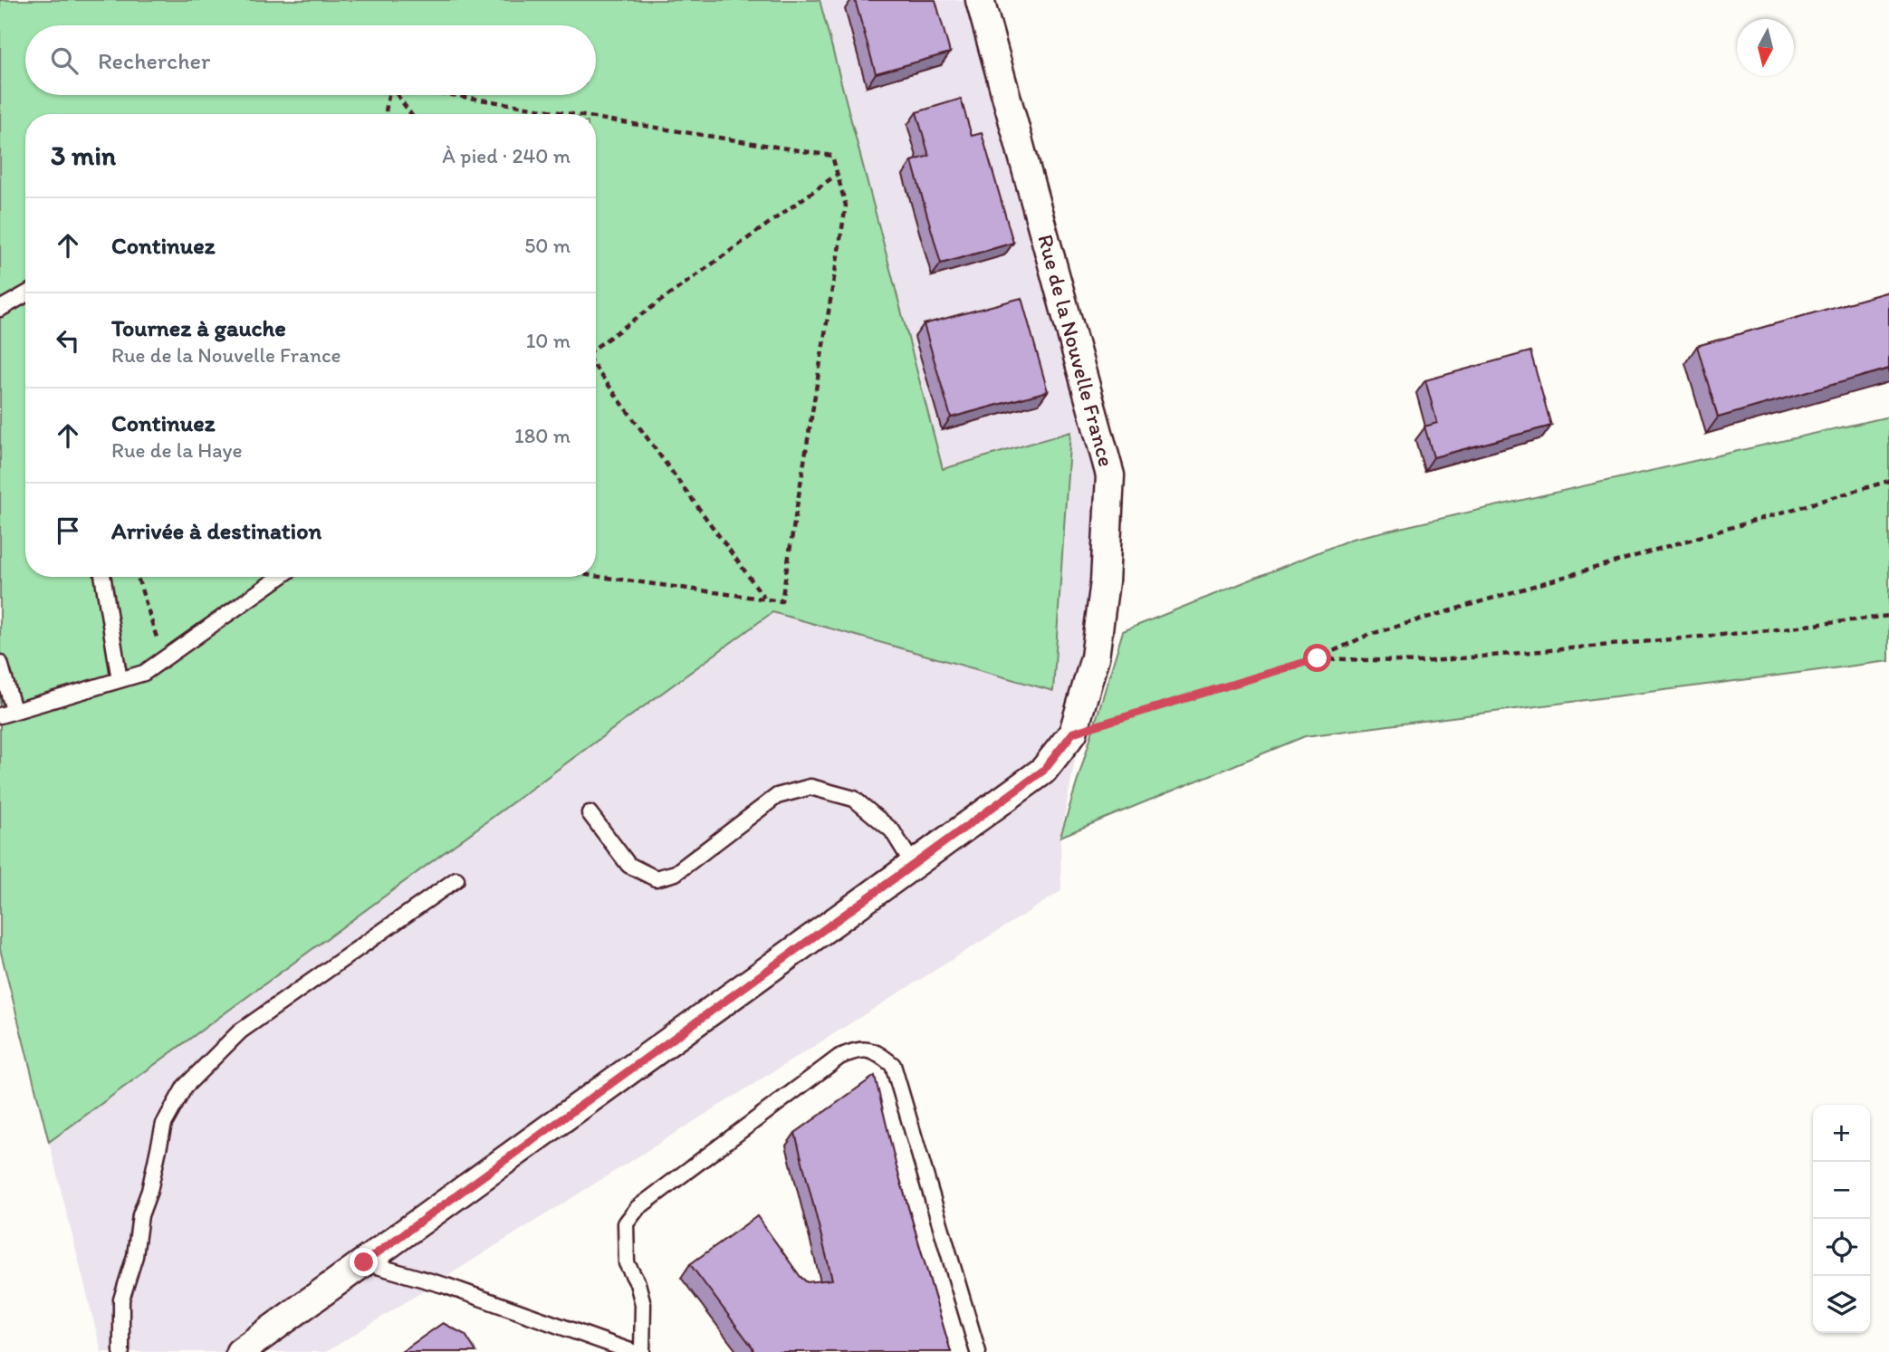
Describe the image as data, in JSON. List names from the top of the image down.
{
  "streets": {
    "street": ["Rue de la Nouvelle France"]
  },
  "north": "bottom",
  "page": {
    "search": "Rechercher",
    "heading": ["3 min", "À pied · 240 m"],
    "list": [
      ["Continuez", "50 m"],
      ["Tournez à gauche", "Rue de la Nouvelle France", "10 m"],
      ["Continuez", "Rue de la Haye", "180 m"],
      "Arrivée à destination"
    ],
    "map_buttons": ["+", "−"]
  }
}
